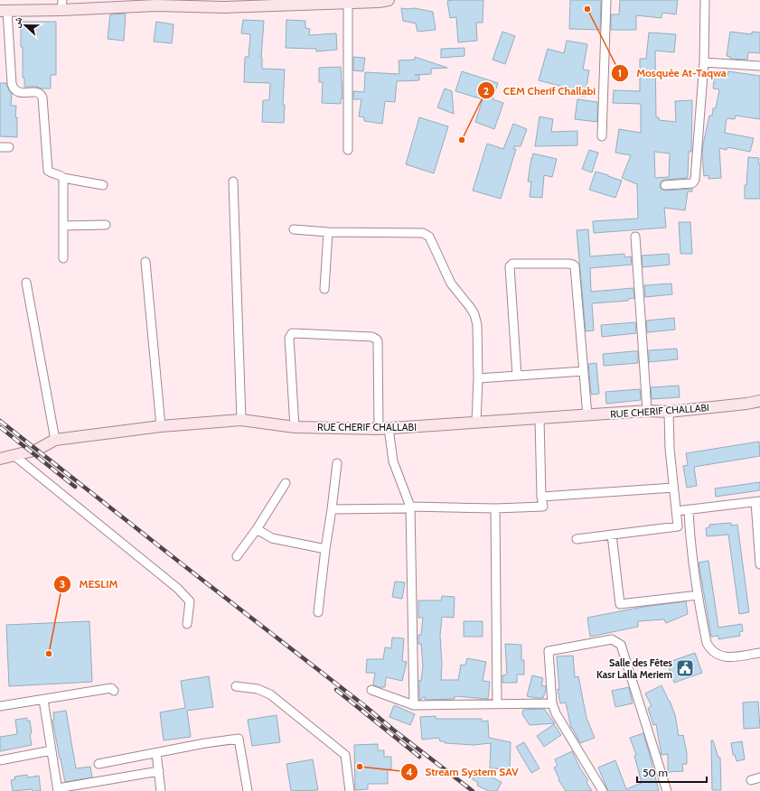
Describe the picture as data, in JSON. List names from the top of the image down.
{
  "streets": {
    "street": ["RUE CHERIF CHALLABI"]
  },
  "places": {
    "other": [
      "Mosquée At-Taqwa",
      "CEM Cherif Challabi",
      "MESLIM",
      "Stream System SAV"
    ],
    "public building": ["Salle des Fêtes Kasr Lalla Meriem"]
  },
  "scale_bar": "50 m",
  "north": "left"
}
